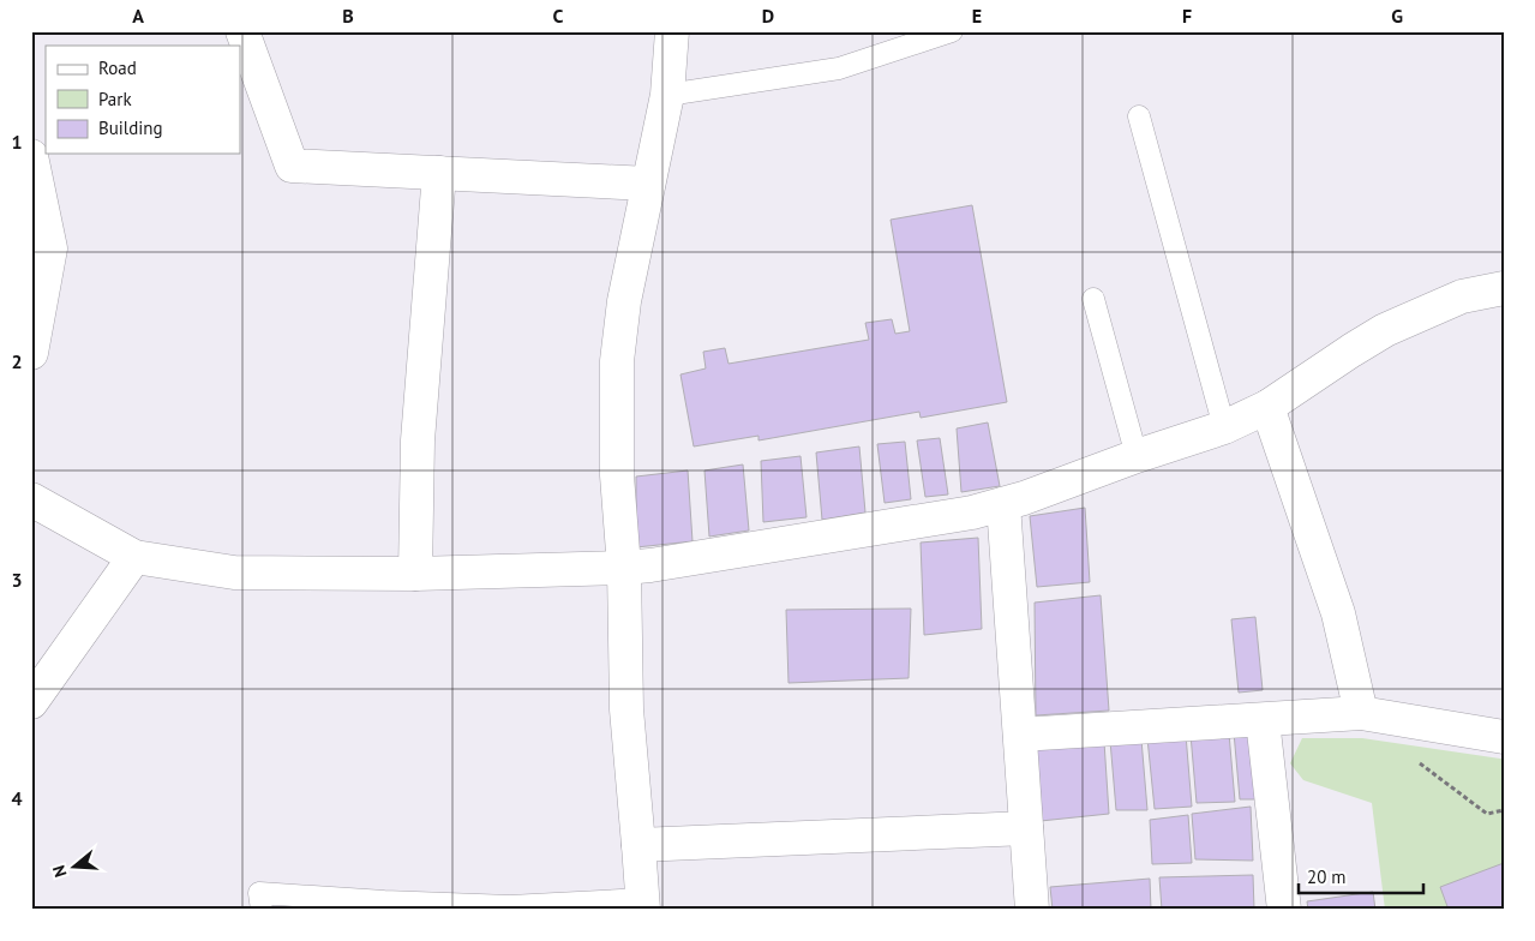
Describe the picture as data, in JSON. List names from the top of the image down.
{
  "legend": ["Road", "Park", "Building"],
  "scale_bar": "20 m",
  "north": "left",
  "grid": {
    "columns": [
      "A",
      "B",
      "C",
      "D",
      "E",
      "F",
      "G"
    ],
    "rows": [
      "1",
      "2",
      "3",
      "4"
    ]
  }
}
